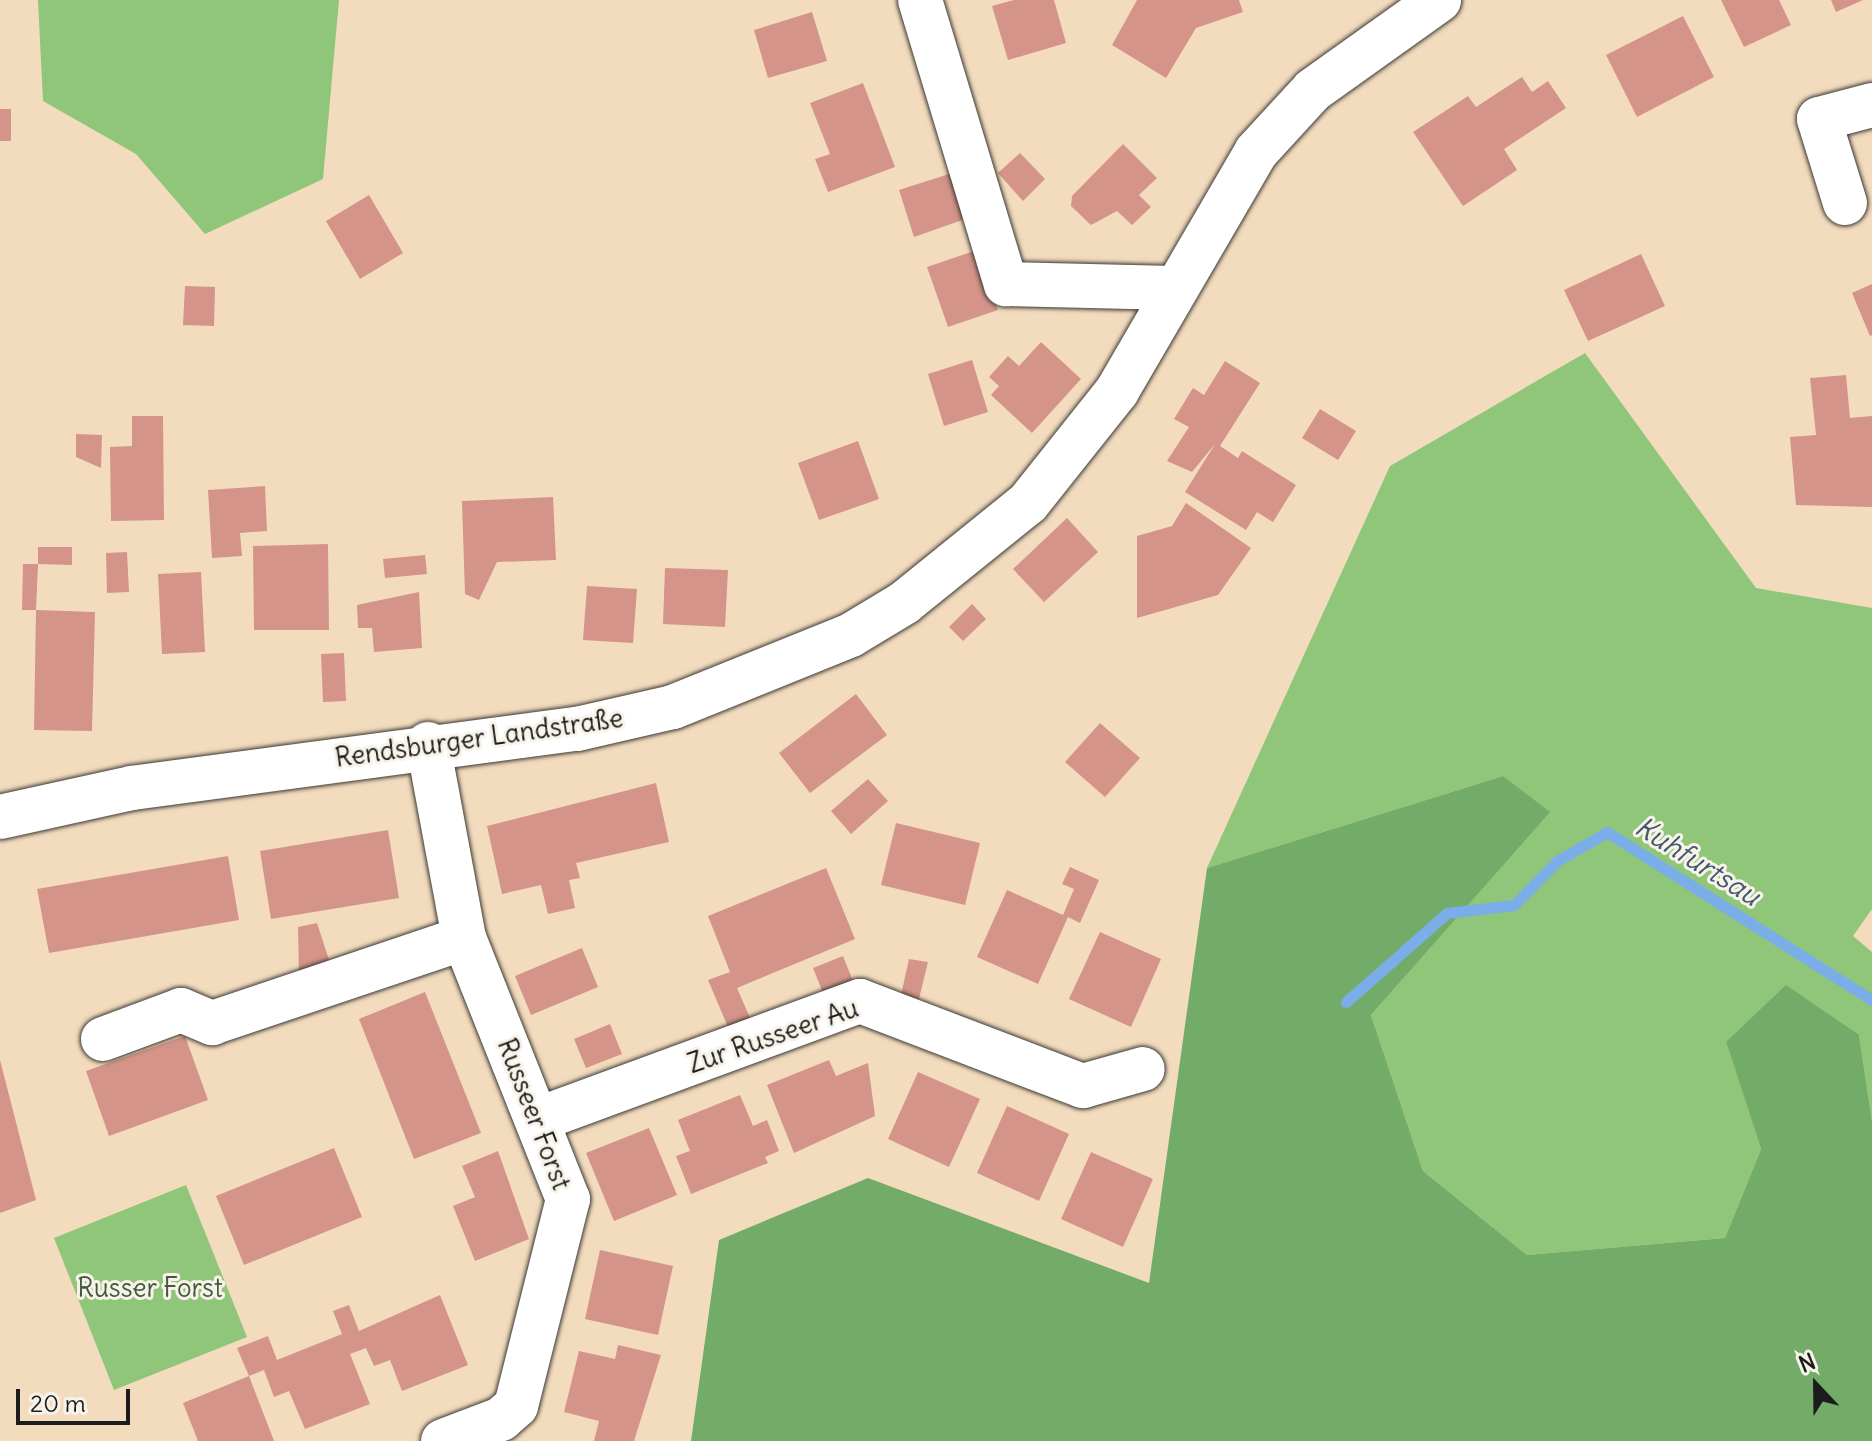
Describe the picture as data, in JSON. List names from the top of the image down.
{
  "streets": {
    "street": ["Rendsburger Landstraße", "Zur Russeer Au", "Russeer Forst"]
  },
  "crossings": [
    ["Rendsburger Landstraße", "Russeer Forst"],
    ["Zur Russeer Au", "Russeer Forst"]
  ],
  "water": ["Kuhfurtsau"],
  "parks": ["Russer Forst"],
  "scale_bar": "20 m",
  "north": "top"
}
